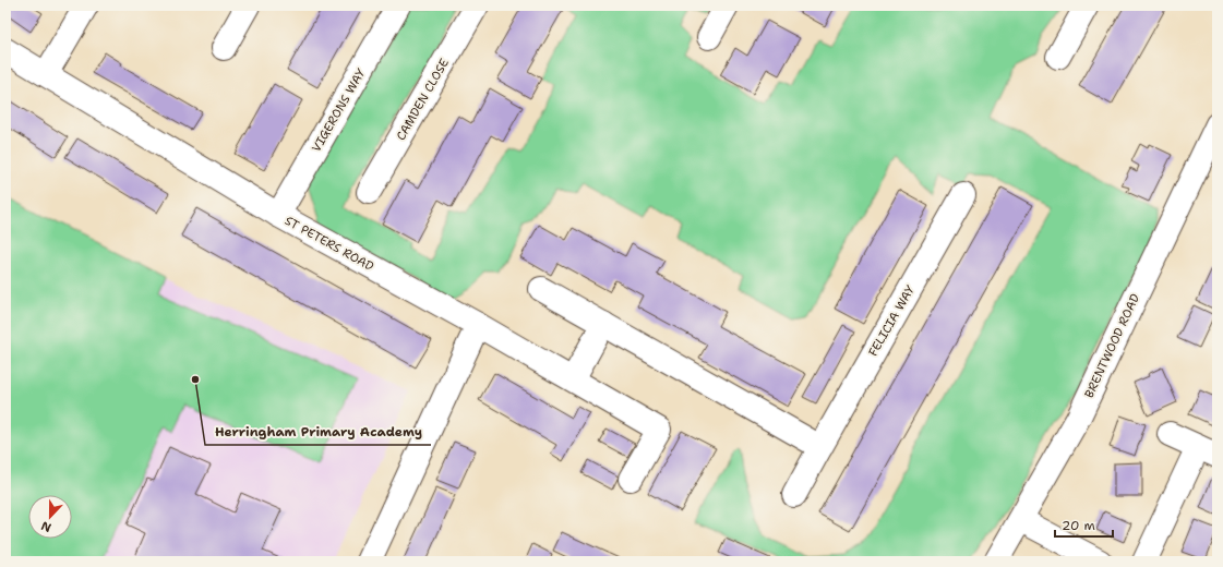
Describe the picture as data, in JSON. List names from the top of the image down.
{
  "streets": {
    "street": [
      "CAMDEN CLOSE",
      "VIGERONS WAY",
      "ST PETERS ROAD",
      "FELICIA WAY",
      "BRENTWOOD ROAD"
    ]
  },
  "crossings": [
    ["VIGERONS WAY", "ST PETERS ROAD"]
  ],
  "places": ["Herringham Primary Academy"],
  "scale_bar": "20 m",
  "north": "bottom"
}
